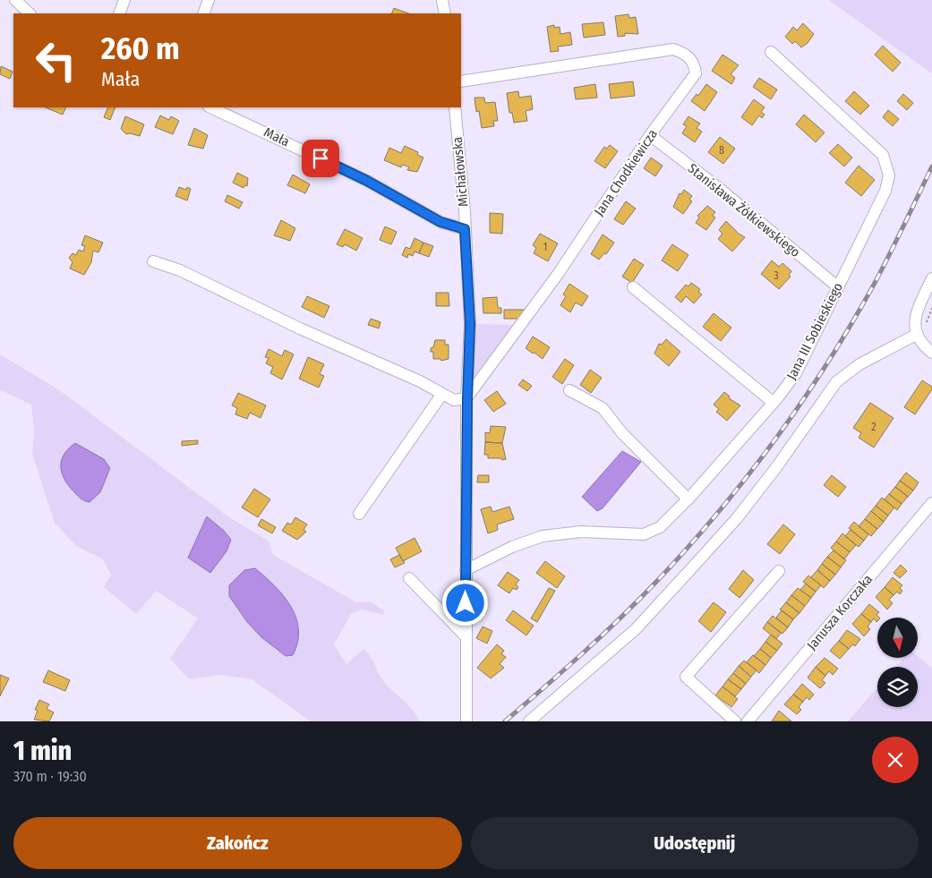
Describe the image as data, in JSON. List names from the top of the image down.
{
  "streets": {
    "street": [
      "Mała",
      "Michałowska",
      "Jana Chodkiewicza",
      "Stanisława Żółkiewskiego",
      "Jana III Sobieskiego",
      "Janusza Korczaka"
    ]
  },
  "crossings": [
    ["Mała", "Michałowska"],
    ["Michałowska", "Jana Chodkiewicza"],
    ["Michałowska", "Jana III Sobieskiego"],
    ["Jana Chodkiewicza", "Stanisława Żółkiewskiego"],
    ["Stanisława Żółkiewskiego", "Jana III Sobieskiego"]
  ],
  "house_numbers": [
    "8",
    "1",
    "3",
    "2"
  ],
  "north": "bottom",
  "page": {
    "turn": ["260 m", "Mała"],
    "heading": ["1 min", "370 m · 19:30"],
    "buttons": ["Zakończ", "Udostępnij"]
  }
}
